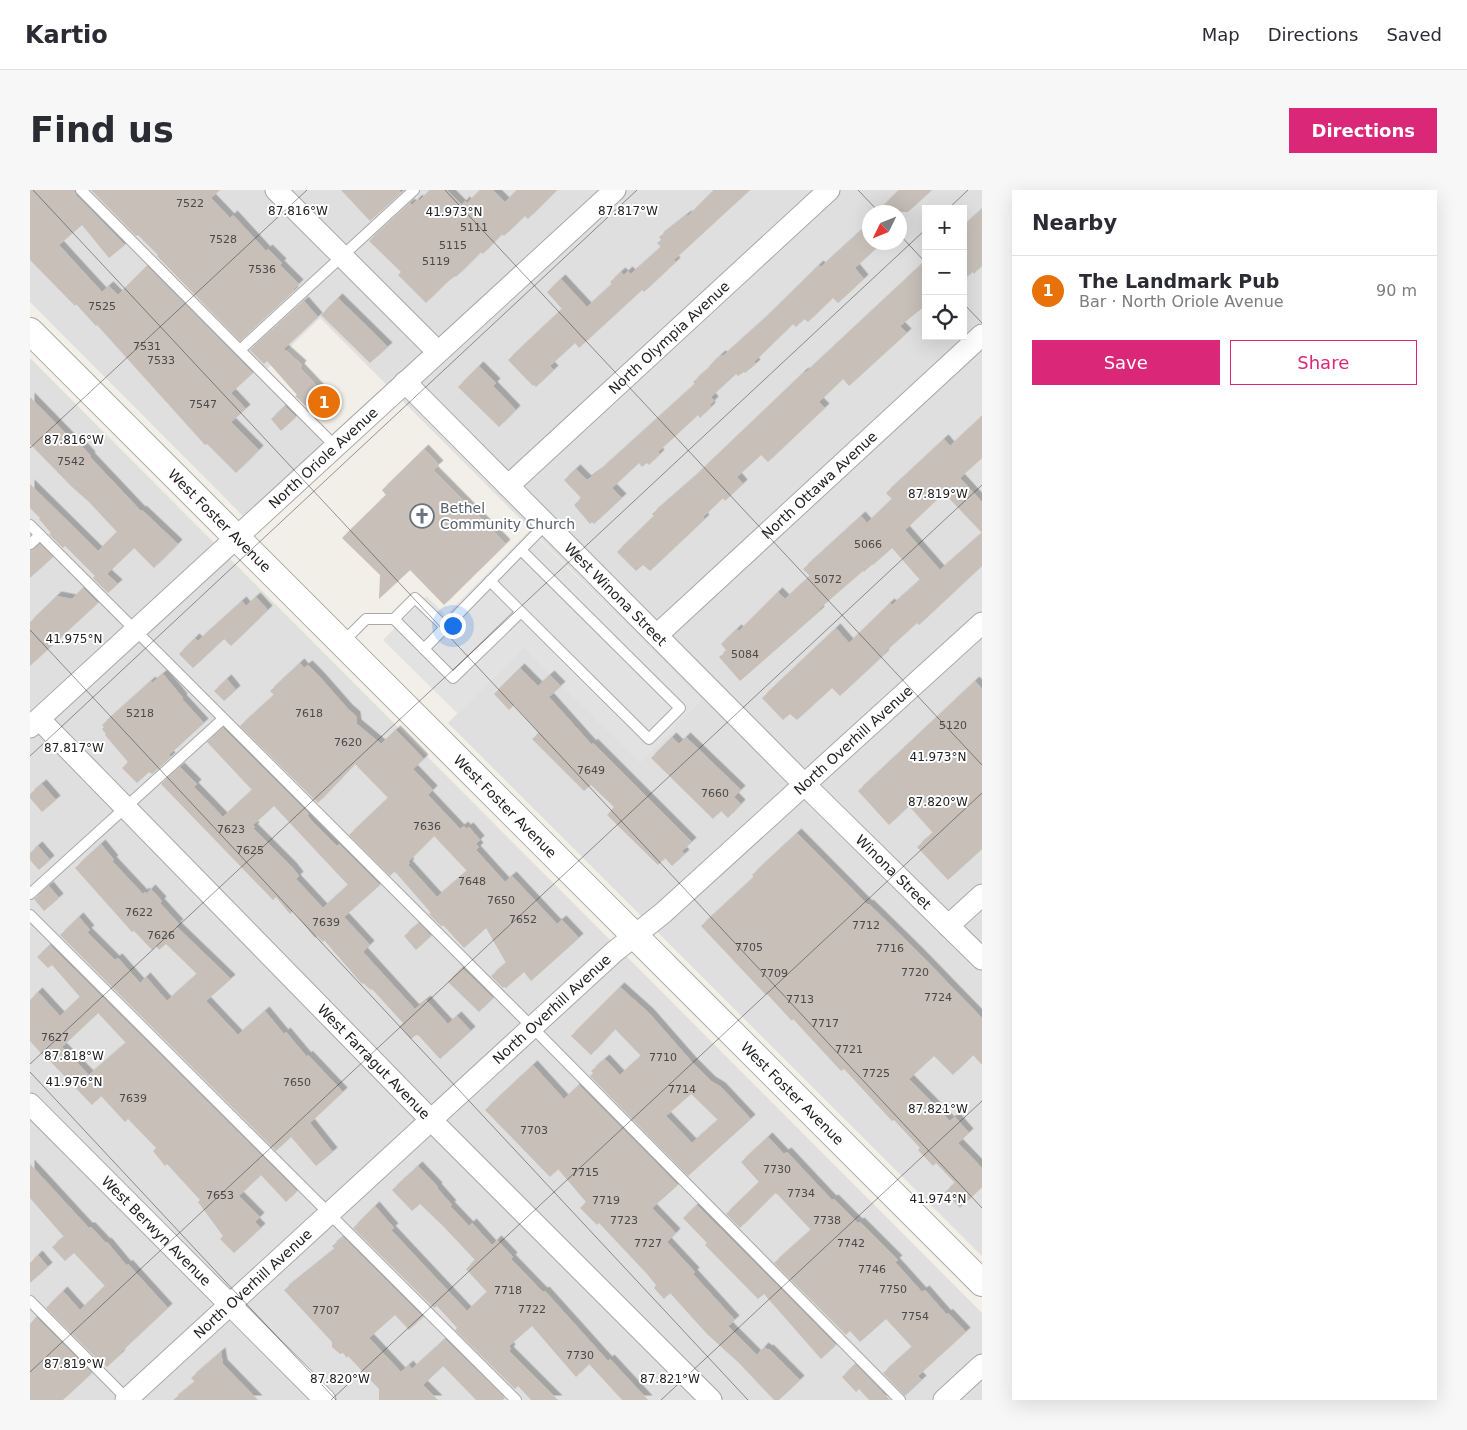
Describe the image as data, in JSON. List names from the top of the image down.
{
  "streets": {
    "street": [
      "North Olympia Avenue",
      "North Oriole Avenue",
      "North Ottawa Avenue",
      "West Foster Avenue",
      "West Winona Street",
      "North Overhill Avenue",
      "Winona Street",
      "West Farragut Avenue",
      "West Berwyn Avenue"
    ]
  },
  "crossings": [
    ["North Olympia Avenue", "West Winona Street"],
    ["North Oriole Avenue", "West Foster Avenue"],
    ["North Oriole Avenue", "West Winona Street"],
    ["North Oriole Avenue", "West Farragut Avenue"],
    ["North Ottawa Avenue", "West Winona Street"],
    ["West Foster Avenue", "North Overhill Avenue"],
    ["West Winona Street", "North Overhill Avenue"],
    ["West Winona Street", "Winona Street"],
    ["North Overhill Avenue", "Winona Street"],
    ["North Overhill Avenue", "West Farragut Avenue"],
    ["North Overhill Avenue", "West Berwyn Avenue"]
  ],
  "places": {
    "church": ["Bethel Community Church"]
  },
  "house_numbers": [
    "7522",
    "5111",
    "7528",
    "5115",
    "5119",
    "7536",
    "7525",
    "7531",
    "7533",
    "7547",
    "7542",
    "5066",
    "5072",
    "5084",
    "5218",
    "7618",
    "5120",
    "7620",
    "7649",
    "7660",
    "7636",
    "7623",
    "7625",
    "7648",
    "7650",
    "7622",
    "7652",
    "7639",
    "7712",
    "7626",
    "7705",
    "7716",
    "7720",
    "7709",
    "7724",
    "7713",
    "7717",
    "7627",
    "7721",
    "7710",
    "7725",
    "7650",
    "7714",
    "7639",
    "7703",
    "7730",
    "7715",
    "7734",
    "7653",
    "7719",
    "7723",
    "7738",
    "7727",
    "7742",
    "7746",
    "7750",
    "7718",
    "7722",
    "7707",
    "7754",
    "7730"
  ],
  "north": "bottom left",
  "page": {
    "header": "Kartio",
    "nav": ["Map", "Directions", "Saved"],
    "buttons": [
      "Directions",
      ["Save", "Share"]
    ],
    "title": "Find us",
    "heading": "Nearby",
    "map_buttons": ["+", "−"],
    "list": [
      {
        "mark": "1",
        "name": "The Landmark Pub",
        "note": "Bar · North Oriole Avenue",
        "value": "90 m"
      }
    ],
    "pins": "1"
  },
  "coordinates": [
    "87.816°W",
    "87.817°W",
    "41.973°N",
    "87.819°W",
    "41.975°N",
    "87.820°W",
    "87.818°W",
    "41.976°N",
    "87.821°W",
    "41.974°N"
  ]
}
